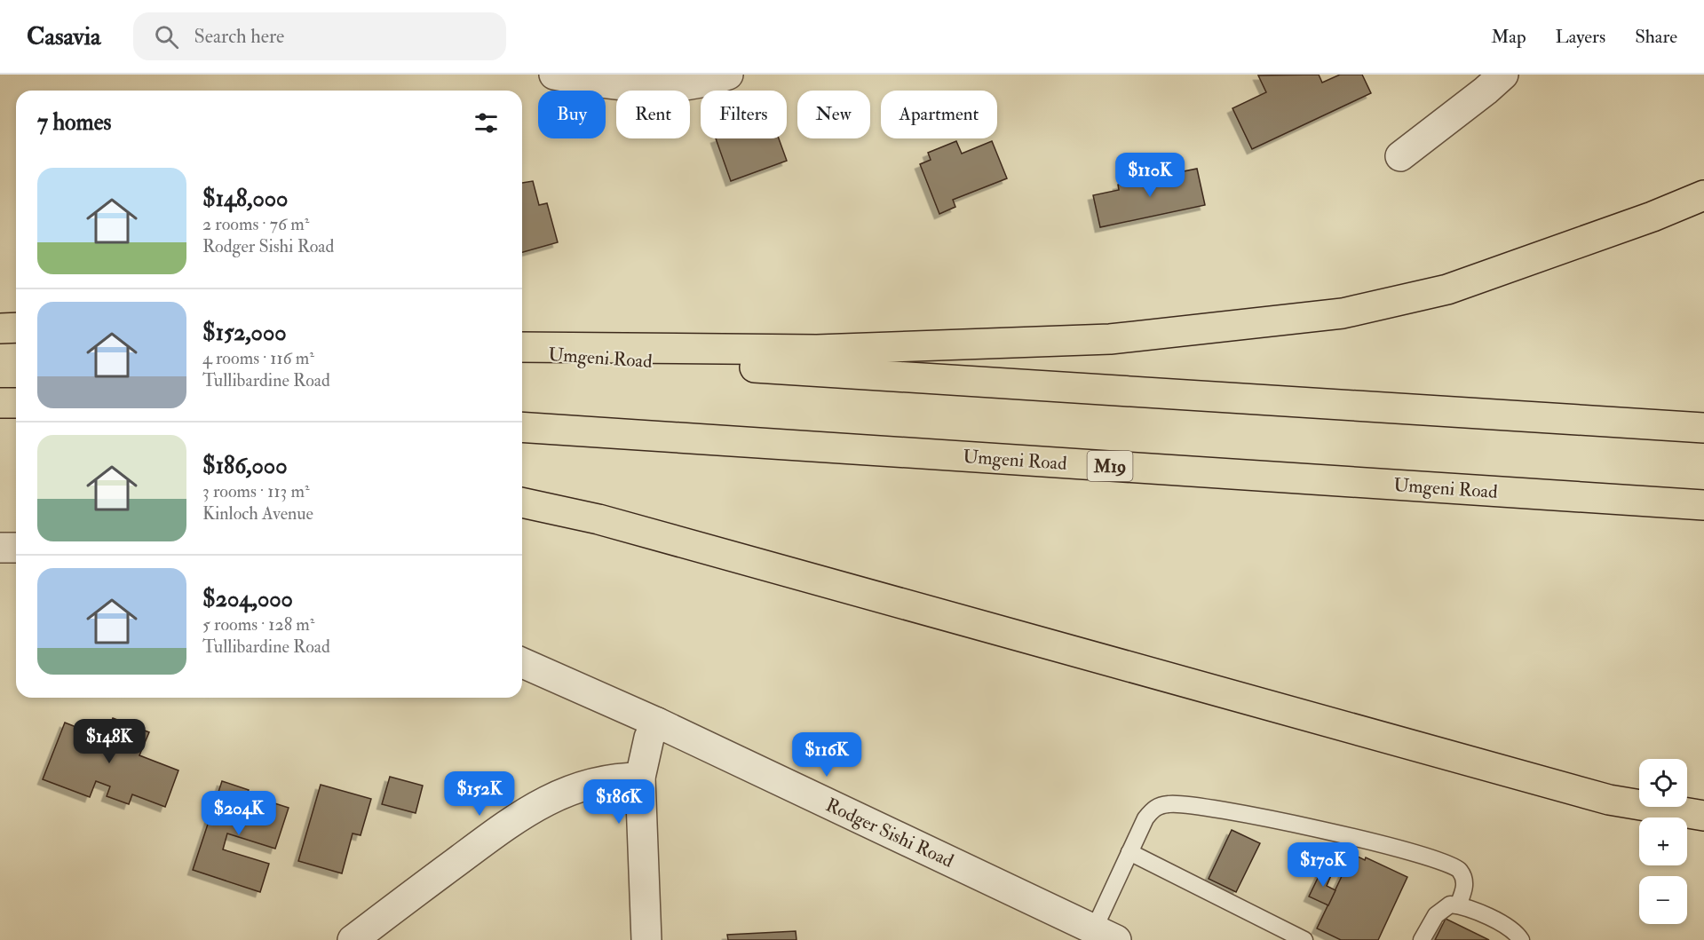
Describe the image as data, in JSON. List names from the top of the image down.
{
  "streets": {
    "highway": ["Umgeni Road", "M19"],
    "street": ["Rodger Sishi Road"]
  },
  "page": {
    "header": "Casavia",
    "search": "Search here",
    "nav": ["Map", "Layers", "Share"],
    "chip": [
      "Buy",
      "Rent",
      "Filters",
      "New",
      "Apartment"
    ],
    "heading": "7 homes",
    "price": [
      "$110K",
      "$148K",
      "$116K",
      "$152K",
      "$186K",
      "$204K",
      "$170K"
    ],
    "list": [
      {
        "name": "$148,000",
        "note": "2 rooms · 76 m² · Rodger Sishi Road"
      },
      {
        "name": "$152,000",
        "note": "4 rooms · 116 m² · Tullibardine Road"
      },
      {
        "name": "$186,000",
        "note": "3 rooms · 113 m² · Kinloch Avenue"
      },
      {
        "name": "$204,000",
        "note": "5 rooms · 128 m² · Tullibardine Road"
      }
    ],
    "map_buttons": ["+", "−"]
  }
}
